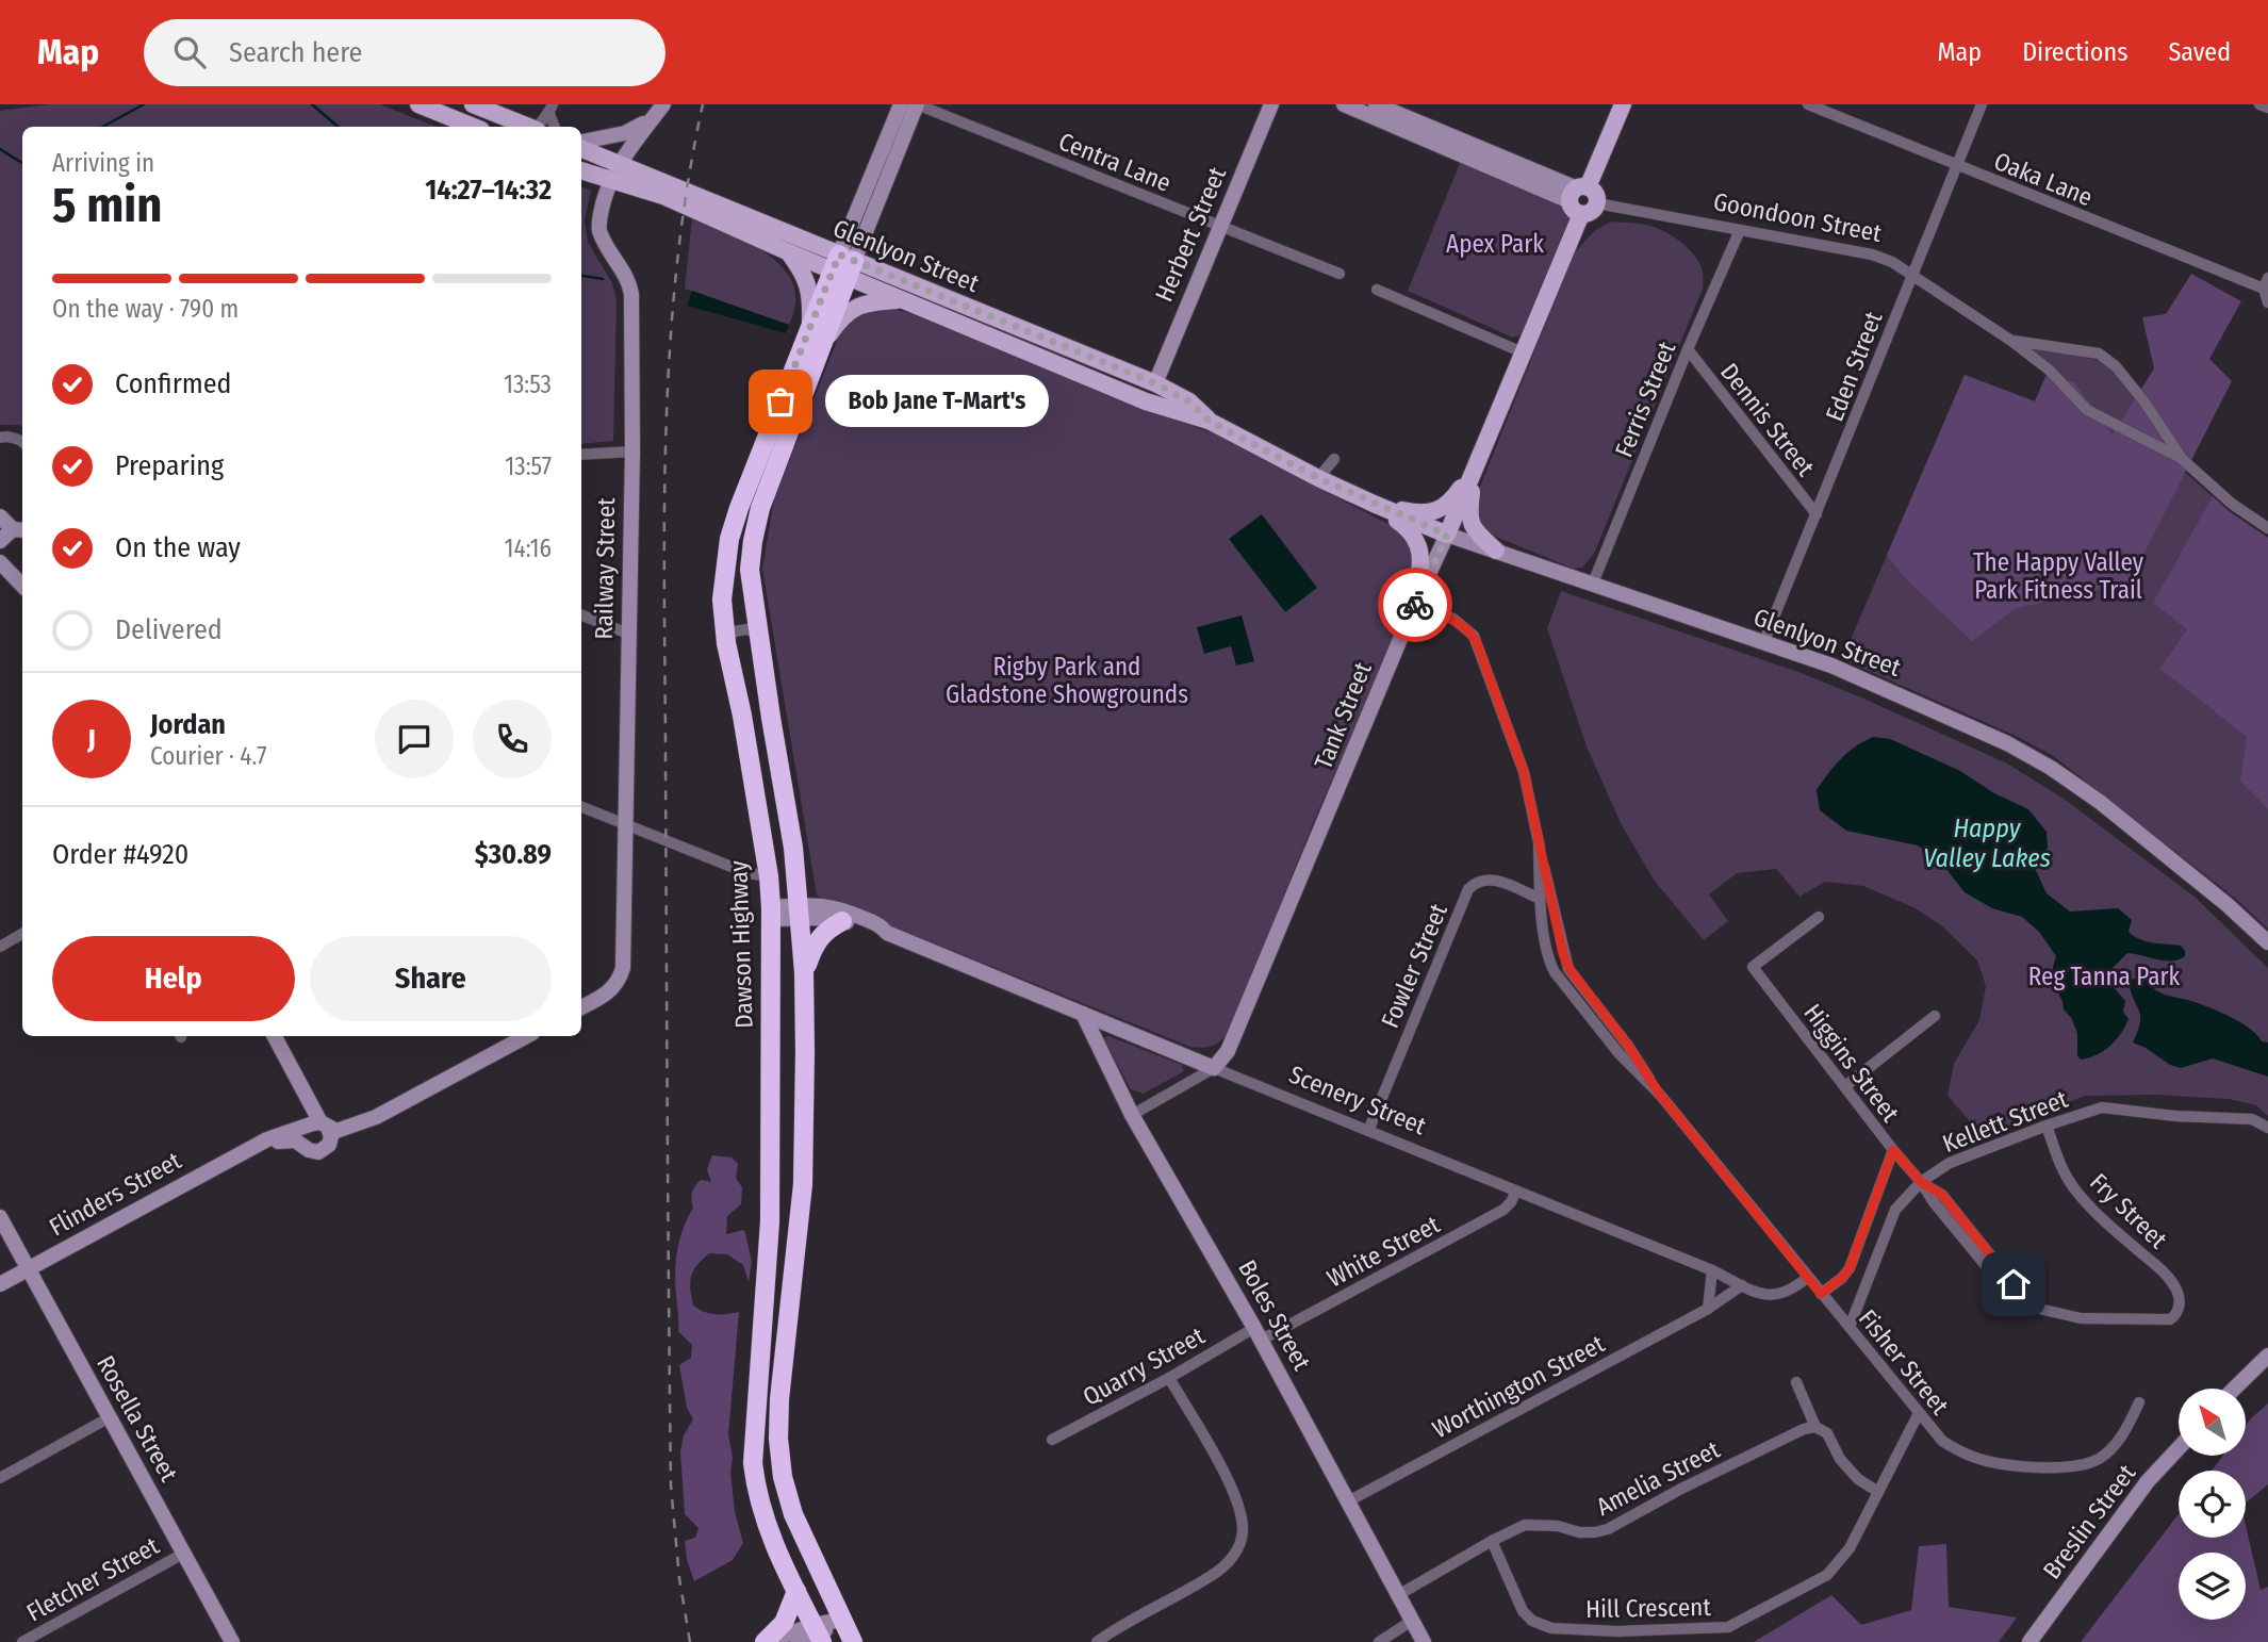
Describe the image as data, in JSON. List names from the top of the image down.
{
  "streets": {
    "highway": ["Dawson Highway"],
    "main road": ["Glenlyon Street", "Tank Street"],
    "street": [
      "Centra Lane",
      "Oaka Lane",
      "Goondoon Street",
      "Herbert Street",
      "Eden Street",
      "Ferris Street",
      "Dennis Street",
      "Railway Street",
      "Fowler Street",
      "Higgins Street",
      "Scenery Street",
      "Kellett Street",
      "Flinders Street",
      "Fry Street",
      "White Street",
      "Boles Street",
      "Fisher Street",
      "Quarry Street",
      "Worthington Street",
      "Rosella Street",
      "Amelia Street",
      "Breslin Street",
      "Fletcher Street",
      "Hill Crescent"
    ]
  },
  "crossings": [
    ["Centra Lane", "Herbert Street"],
    ["Oaka Lane", "Eden Street"],
    ["Goondoon Street", "Eden Street"],
    ["Goondoon Street", "Ferris Street"],
    ["Herbert Street", "Glenlyon Street"],
    ["Glenlyon Street", "Eden Street"],
    ["Glenlyon Street", "Ferris Street"],
    ["Glenlyon Street", "Railway Street"],
    ["Glenlyon Street", "Tank Street"],
    ["Glenlyon Street", "Dawson Highway"],
    ["Eden Street", "Dennis Street"],
    ["Ferris Street", "Dennis Street"],
    ["Tank Street", "Scenery Street"],
    ["Tank Street", "Fisher Street"],
    ["Dawson Highway", "Scenery Street"],
    ["Fowler Street", "Scenery Street"],
    ["Fowler Street", "Fisher Street"],
    ["Higgins Street", "Kellett Street"],
    ["Higgins Street", "Fry Street"],
    ["Scenery Street", "White Street"],
    ["Scenery Street", "Boles Street"],
    ["Scenery Street", "Fisher Street"],
    ["Scenery Street", "Worthington Street"],
    ["Kellett Street", "Fry Street"],
    ["Kellett Street", "Fisher Street"],
    ["Flinders Street", "Rosella Street"],
    ["White Street", "Boles Street"],
    ["White Street", "Quarry Street"],
    ["Boles Street", "Quarry Street"],
    ["Boles Street", "Worthington Street"],
    ["Boles Street", "Amelia Street"],
    ["Fisher Street", "Hill Crescent"],
    ["Rosella Street", "Fletcher Street"],
    ["Amelia Street", "Hill Crescent"]
  ],
  "water": ["Happy Valley Lakes"],
  "parks": [
    "Apex Park",
    "The Happy Valley Park Fitness Trail",
    "Rigby Park and Gladstone Showgrounds",
    "Reg Tanna Park"
  ],
  "places": ["Bob Jane T-Mart's"],
  "north": "top left",
  "page": {
    "header": "Map",
    "search": "Search here",
    "nav": ["Map", "Directions", "Saved"],
    "heading": ["5 min", "Arriving in", "14:27–14:32"],
    "panel": [
      "Jordan",
      "Courier · 4.7",
      "Order #4920",
      "$30.89"
    ],
    "bar": "On the way · 790 m",
    "list": [
      ["Confirmed", "13:53"],
      ["Preparing", "13:57"],
      ["On the way", "14:16"],
      "Delivered"
    ],
    "bubble": "Bob Jane T-Mart's",
    "round": "J",
    "buttons": ["Help", "Share"]
  }
}
